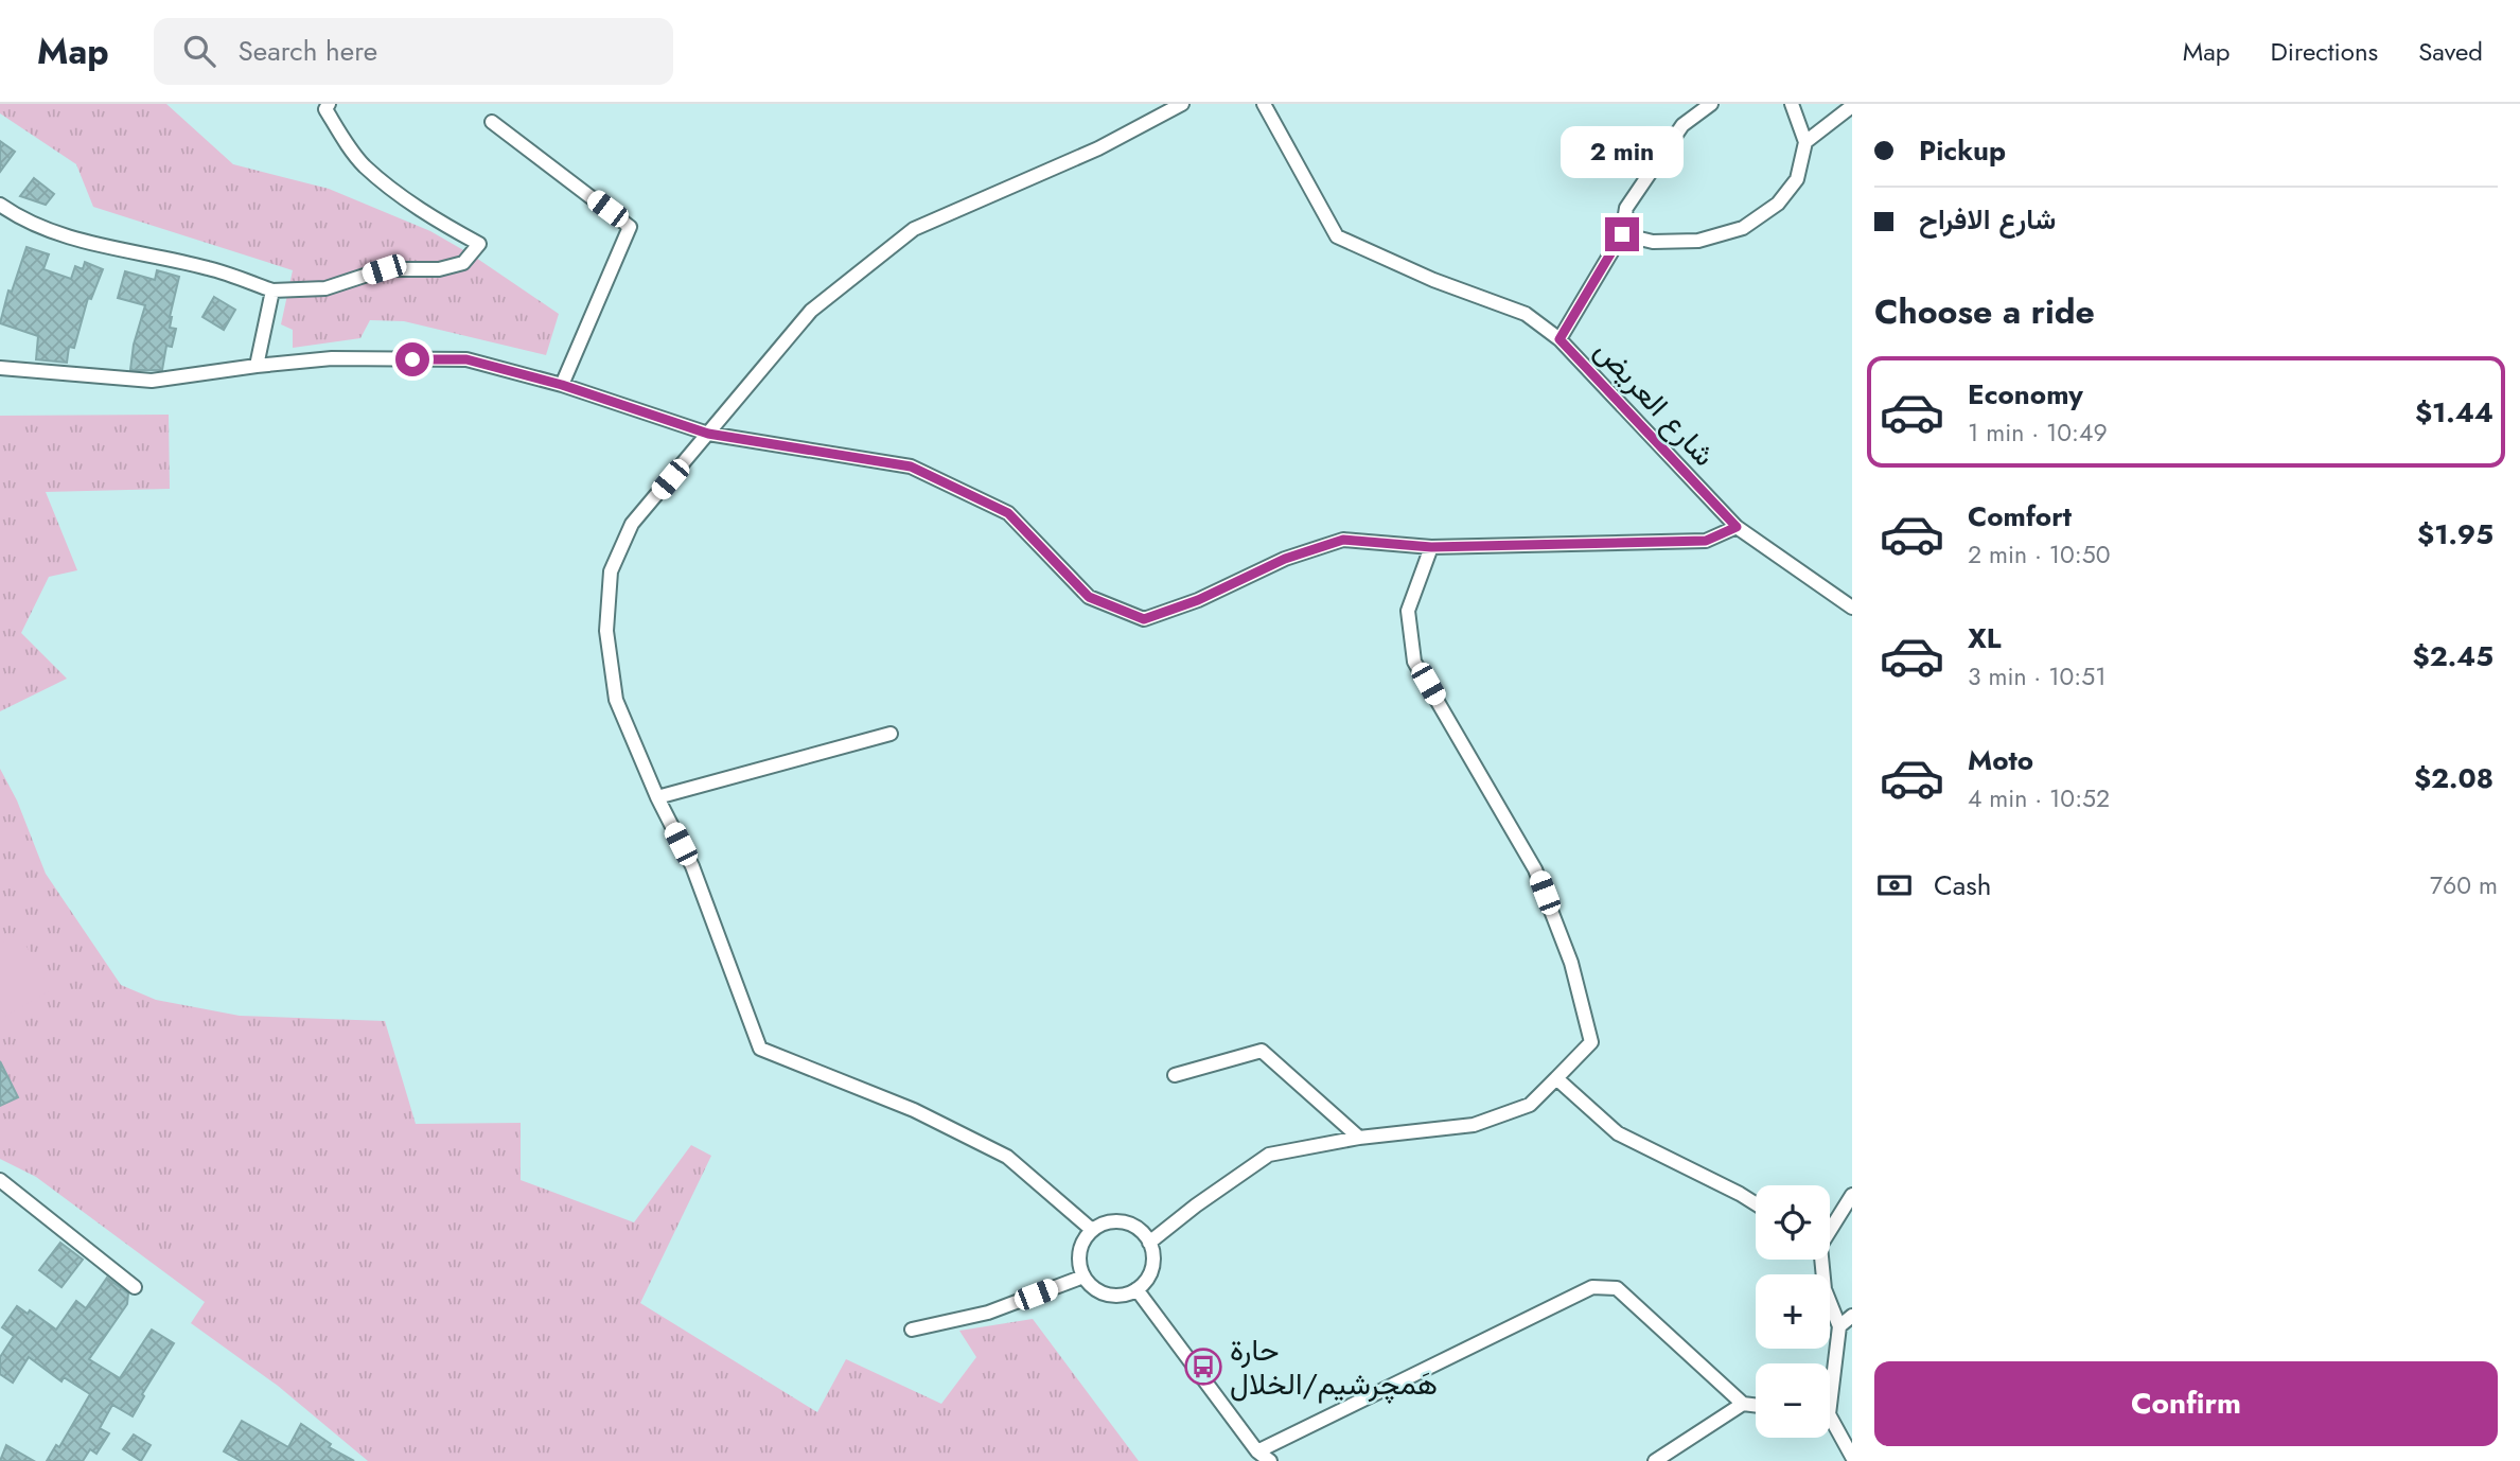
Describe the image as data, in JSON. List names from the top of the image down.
{
  "streets": {
    "street": ["شارع العريض"]
  },
  "places": {
    "bus stop": ["حارة هَمچرشيم/الخلال"]
  },
  "page": {
    "header": "Map",
    "search": "Search here",
    "nav": ["Map", "Directions", "Saved"],
    "banner": ["Pickup", "شارع الافراح"],
    "bubble": "2 min",
    "heading": "Choose a ride",
    "list": [
      {
        "name": "Economy",
        "note": "1 min · 10:49",
        "value": "$1.44"
      },
      {
        "name": "Comfort",
        "note": "2 min · 10:50",
        "value": "$1.95"
      },
      {
        "name": "XL",
        "note": "3 min · 10:51",
        "value": "$2.45"
      },
      {
        "name": "Moto",
        "note": "4 min · 10:52",
        "value": "$2.08"
      }
    ],
    "pay": ["Cash", "760 m"],
    "map_buttons": ["+", "−"],
    "buttons": "Confirm"
  }
}
